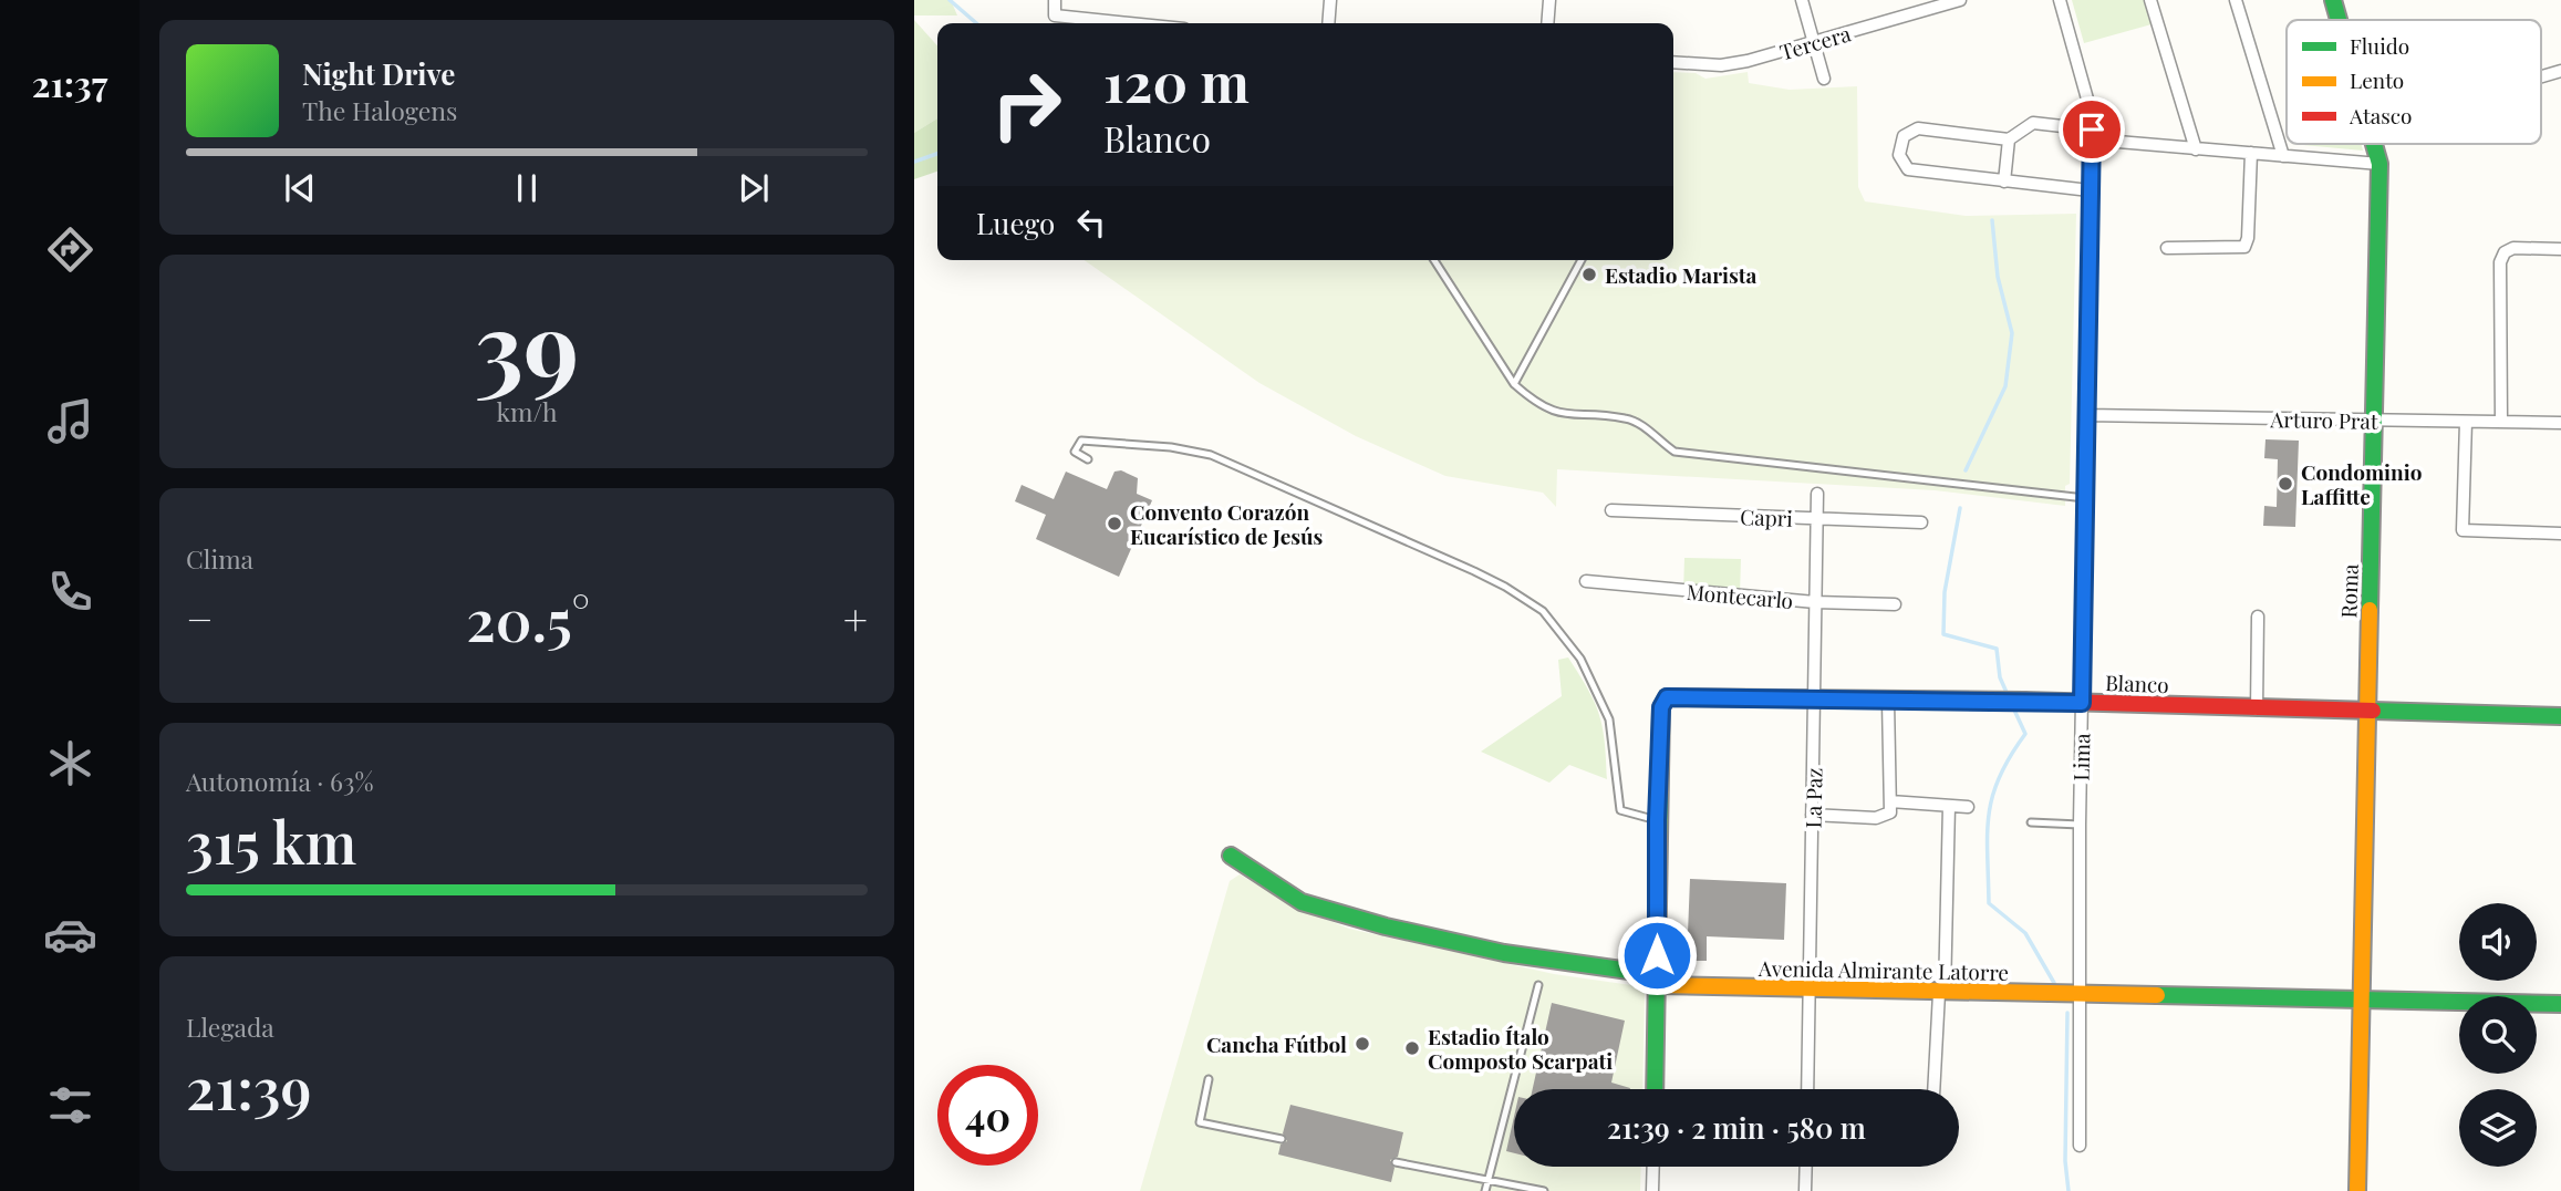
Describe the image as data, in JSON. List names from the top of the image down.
{
  "streets": {
    "street": [
      "Tercera",
      "Arturo Prat",
      "Capri",
      "Roma",
      "Montecarlo",
      "Blanco",
      "Lima",
      "La Paz",
      "Avenida Almirante Latorre"
    ]
  },
  "crossings": [
    ["Arturo Prat", "Roma"],
    ["Arturo Prat", "Lima"],
    ["Capri", "La Paz"],
    ["Roma", "Blanco"],
    ["Roma", "Avenida Almirante Latorre"],
    ["Montecarlo", "La Paz"],
    ["Blanco", "Lima"],
    ["Blanco", "La Paz"],
    ["Lima", "Avenida Almirante Latorre"],
    ["La Paz", "Avenida Almirante Latorre"]
  ],
  "places": [
    "Estadio Marista",
    "Condominio Laffitte",
    "Convento Corazón Eucarístico de Jesús",
    "Cancha Fútbol",
    "Estadio Ítalo Composto Scarpati"
  ],
  "legend": ["Fluido", "Lento", "Atasco"],
  "page": {
    "tabs": "21:37",
    "turn": ["120 m", "Blanco"],
    "song": ["Night Drive", "The Halogens"],
    "then": "Luego",
    "tile": [
      ["39", "km/h"],
      "Clima",
      ["Autonomía · 63%", "315 km"],
      ["Llegada", "21:39"]
    ],
    "heat": ["−", "20.5°", "+"],
    "limit": "40",
    "trip": "21:39 · 2 min · 580 m"
  }
}
